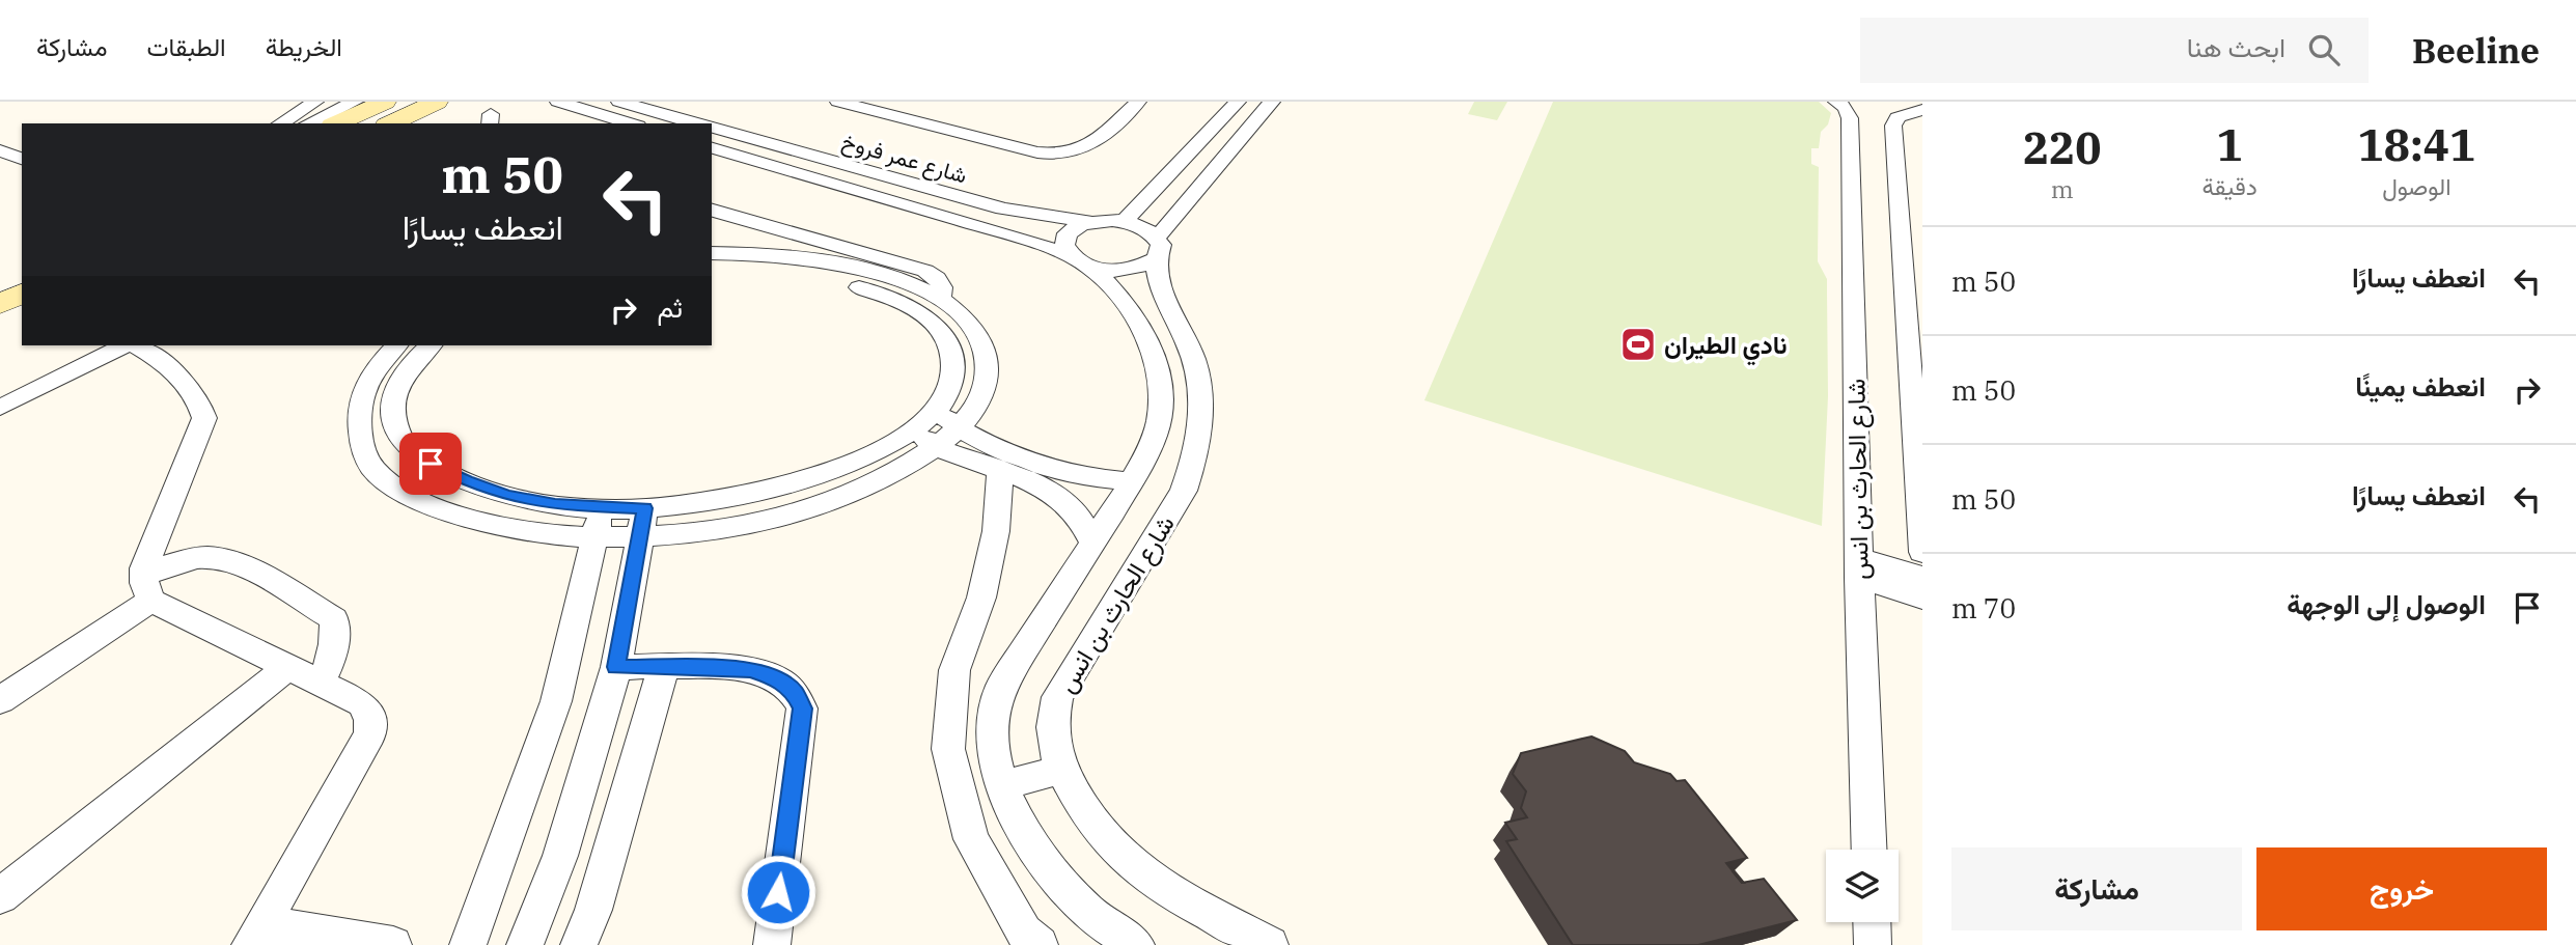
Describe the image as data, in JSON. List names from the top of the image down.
{
  "streets": {
    "street": ["شارع عمر فروخ", "شارع الحارث بن انس"]
  },
  "crossings": [
    ["شارع عمر فروخ", "شارع الحارث بن انس"]
  ],
  "places": {
    "sports": ["نادي الطيران"]
  },
  "page": {
    "header": "Beeline",
    "search": "ابحث هنا",
    "nav": ["الخريطة", "الطبقات", "مشاركة"],
    "eta": [
      "18:41",
      "الوصول",
      "1",
      "دقيقة",
      "220",
      "m"
    ],
    "turn": ["50 m", "انعطف يسارًا"],
    "list": [
      {
        "name": "انعطف يسارًا",
        "value": "50 m"
      },
      {
        "name": "انعطف يمينًا",
        "value": "50 m"
      },
      {
        "name": "انعطف يسارًا",
        "value": "50 m"
      },
      {
        "name": "الوصول إلى الوجهة",
        "value": "70 m"
      }
    ],
    "then": "ثم",
    "buttons": ["خروج", "مشاركة"]
  }
}
